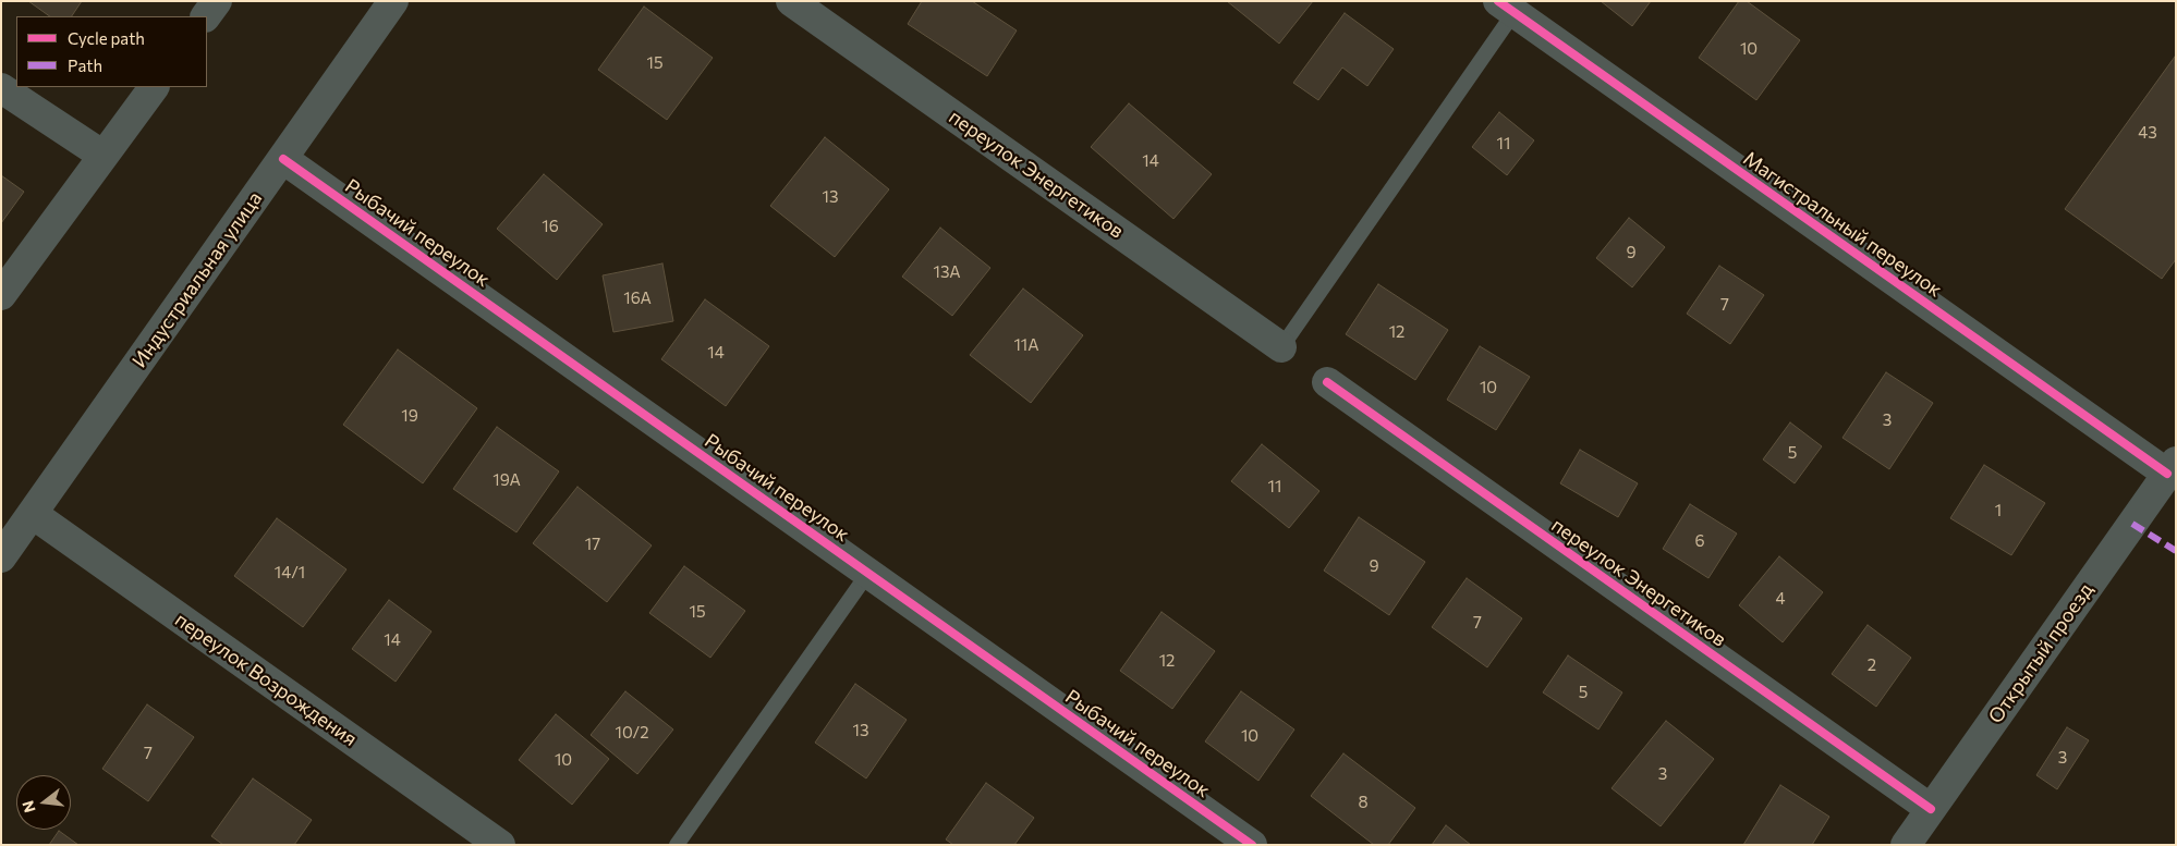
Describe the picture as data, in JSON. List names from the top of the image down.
{
  "streets": {
    "street": [
      "переулок Энергетиков",
      "Магистральный переулок",
      "Рыбачий переулок",
      "Индустриальная улица",
      "Открытый проезд",
      "переулок Возрождения"
    ]
  },
  "crossings": [
    ["переулок Энергетиков", "Открытый проезд"],
    ["Магистральный переулок", "Открытый проезд"],
    ["Рыбачий переулок", "Индустриальная улица"],
    ["Индустриальная улица", "переулок Возрождения"]
  ],
  "house_numbers": [
    "10",
    "15",
    "43",
    "11",
    "14",
    "13",
    "16",
    "9",
    "13А",
    "16А",
    "7",
    "12",
    "11А",
    "14",
    "10",
    "19",
    "3",
    "5",
    "19А",
    "11",
    "1",
    "6",
    "17",
    "9",
    "14/1",
    "4",
    "15",
    "7",
    "14",
    "12",
    "2",
    "5",
    "13",
    "10/2",
    "10",
    "7",
    "3",
    "10",
    "3",
    "8"
  ],
  "legend": ["Cycle path", "Path"],
  "north": "left"
}
